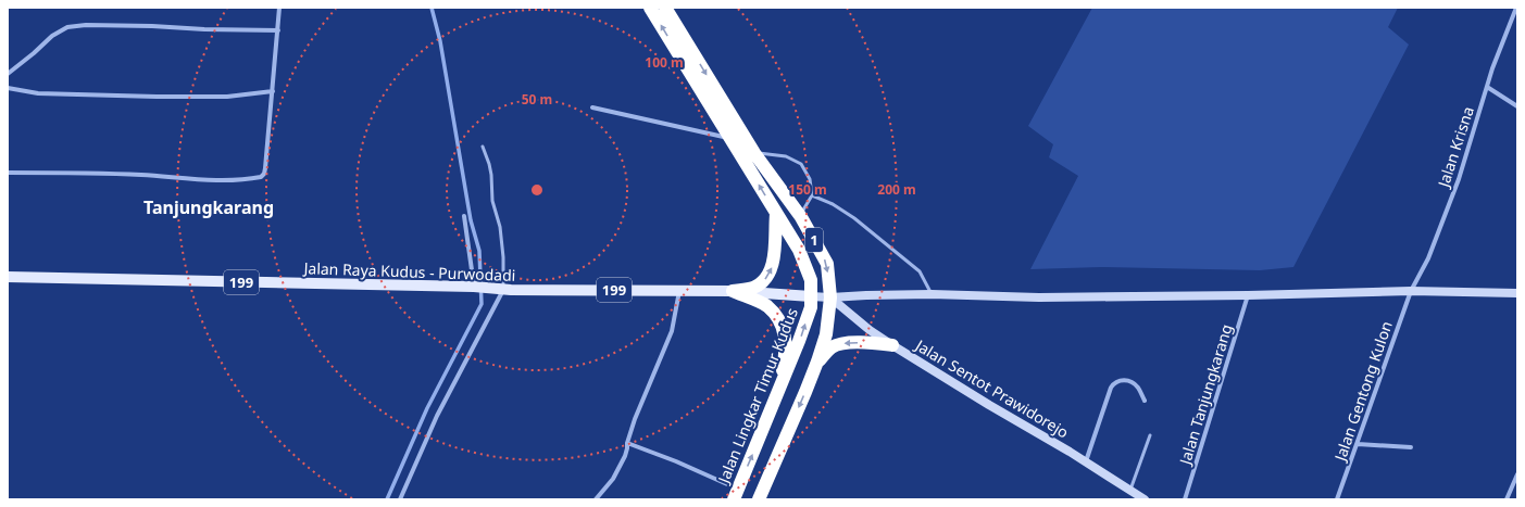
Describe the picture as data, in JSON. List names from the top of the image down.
{
  "streets": {
    "highway": ["1", "Jalan Lingkar Timur Kudus"],
    "main road": ["Jalan Raya Kudus - Purwodadi", "199", "Jalan Sentot Prawidorejo"],
    "street": ["Jalan Krisna", "Jalan Gentong Kulon", "Jalan Tanjungkarang"]
  },
  "crossings": [
    ["Jalan Krisna", "Jalan Gentong Kulon"],
    ["1", "Jalan Sentot Prawidorejo"],
    ["Jalan Raya Kudus - Purwodadi", "Jalan Lingkar Timur Kudus"]
  ],
  "districts": ["Tanjungkarang"],
  "rings": [
    "100 m",
    "50 m",
    "150 m",
    "200 m"
  ]
}
